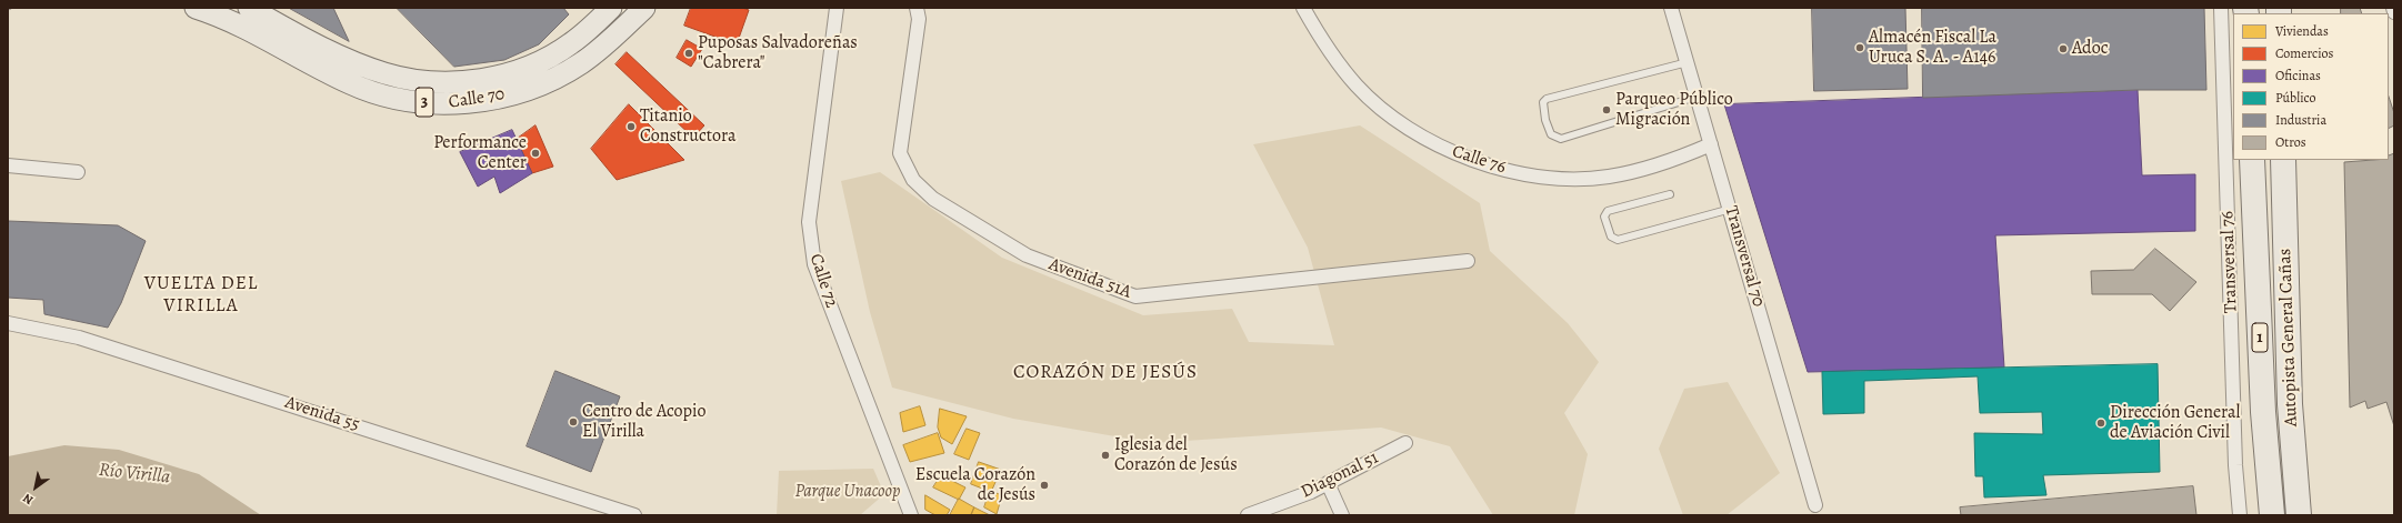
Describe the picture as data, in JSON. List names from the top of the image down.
{
  "streets": {
    "highway": ["1", "Autopista General Cañas"],
    "main road": ["Calle 70", "3"],
    "street": [
      "Calle 76",
      "Transversal 70",
      "Transversal 76",
      "Avenida 51A",
      "Calle 72",
      "Avenida 55",
      "Diagonal 51"
    ]
  },
  "crossings": [
    ["Calle 76", "Transversal 70"]
  ],
  "districts": ["VUELTA DEL VIRILLA", "CORAZÓN DE JESÚS"],
  "water": ["Río Virilla"],
  "parks": ["Parque Unacoop"],
  "places": [
    "Almacén Fiscal La Uruca S. A. - A146",
    "Adoc",
    "Puposas Salvadoreñas \"Cabrera\"",
    "Parqueo Público Migración",
    "Titanio Constructora",
    "Performance Center",
    "Centro de Acopio El Virilla",
    "Dirección General de Aviación Civil",
    "Iglesia del Corazón de Jesús",
    "Escuela Corazón de Jesús"
  ],
  "legend": [
    "Viviendas",
    "Comercios",
    "Oficinas",
    "Público",
    "Industria",
    "Otros"
  ],
  "north": "bottom left"
}
